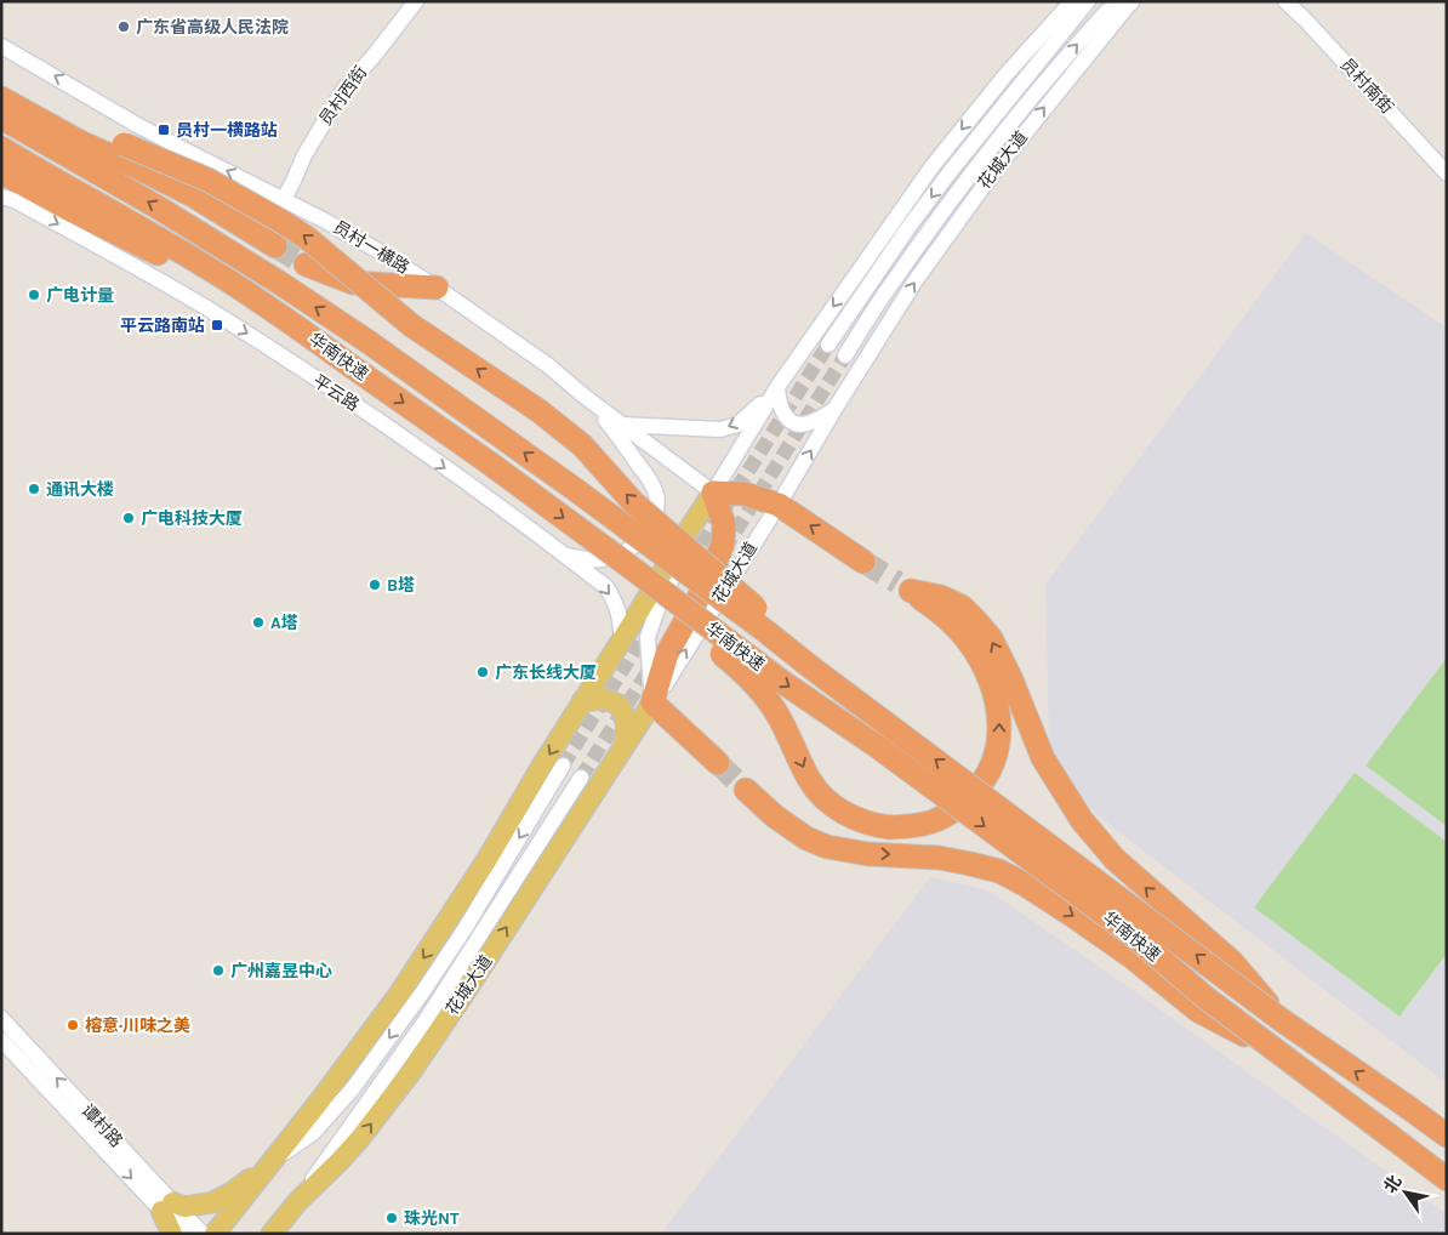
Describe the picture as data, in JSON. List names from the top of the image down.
{
  "streets": {
    "highway": ["华南快速"],
    "main road": ["花城大道"],
    "street": [
      "员村南街",
      "员村西街",
      "员村一横路",
      "平云路",
      "谭村路"
    ]
  },
  "crossings": [
    ["员村西街", "员村一横路"],
    ["花城大道", "员村一横路"],
    ["花城大道", "平云路"]
  ],
  "one_way": ["员村一横路", "平云路"],
  "places": {
    "other": [
      "广东省高级人民法院",
      "广电计量",
      "通讯大楼",
      "广电科技大厦",
      "B塔",
      "A塔",
      "广东长线大厦",
      "广州嘉昱中心",
      "榕意·川味之美",
      "珠光NT"
    ],
    "transit": ["员村一横路站", "平云路南站"]
  },
  "north": "top left"
}
